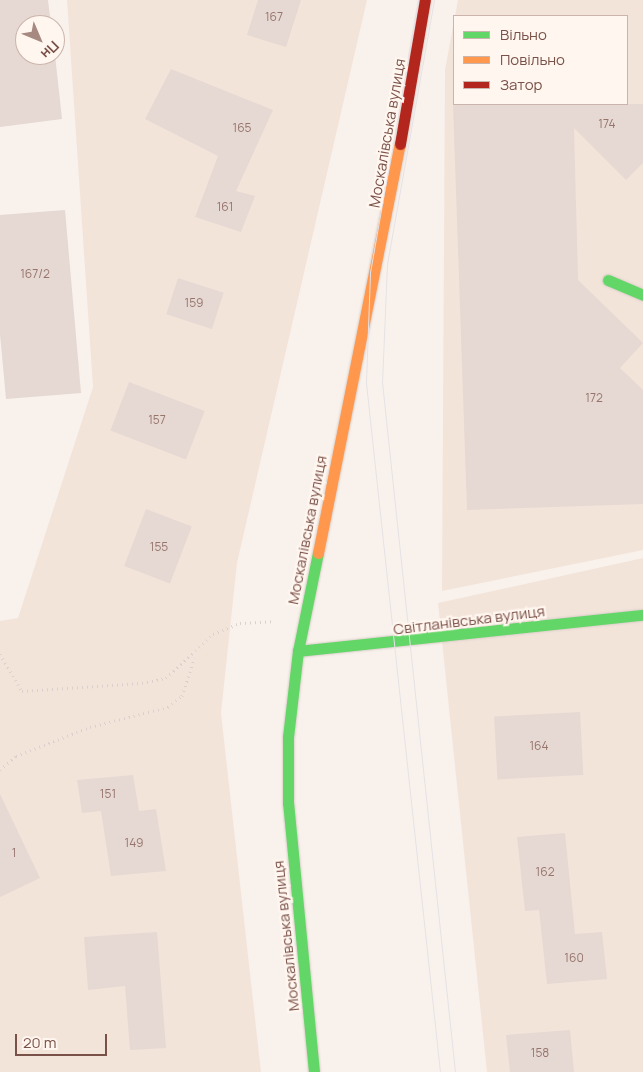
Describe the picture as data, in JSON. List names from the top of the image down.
{
  "streets": {
    "street": ["Москалівська вулиця", "Світланівська вулиця"]
  },
  "crossings": [
    ["Москалівська вулиця", "Світланівська вулиця"]
  ],
  "house_numbers": [
    "167",
    "174",
    "165",
    "161",
    "167/2",
    "159",
    "172",
    "157",
    "155",
    "164",
    "151",
    "149",
    "1",
    "162",
    "160",
    "158"
  ],
  "legend": ["Вільно", "Повільно", "Затор"],
  "scale_bar": "20 m",
  "north": "bottom right"
}
